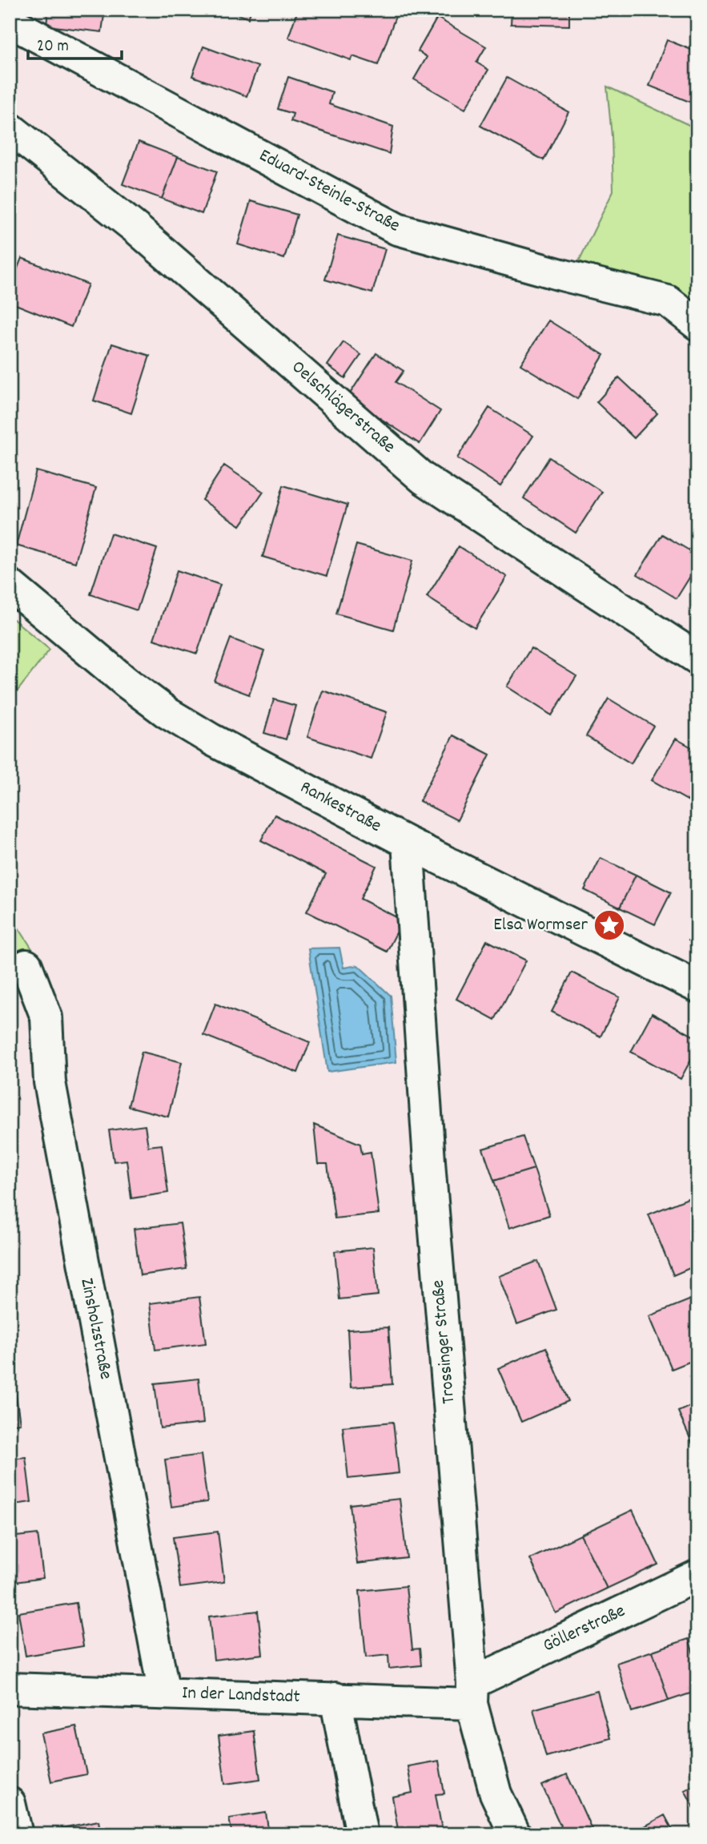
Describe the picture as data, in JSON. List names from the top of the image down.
{
  "streets": {
    "street": [
      "Eduard-Steinle-Straße",
      "Oelschlägerstraße",
      "Rankestraße",
      "Zinsholzstraße",
      "Trossinger Straße",
      "Göllerstraße",
      "In der Landstadt"
    ]
  },
  "crossings": [
    ["Rankestraße", "Trossinger Straße"],
    ["Zinsholzstraße", "In der Landstadt"],
    ["Trossinger Straße", "Göllerstraße"],
    ["Trossinger Straße", "In der Landstadt"],
    ["Göllerstraße", "In der Landstadt"]
  ],
  "places": {
    "place": ["Elsa Wormser"]
  },
  "scale_bar": "20 m"
}
